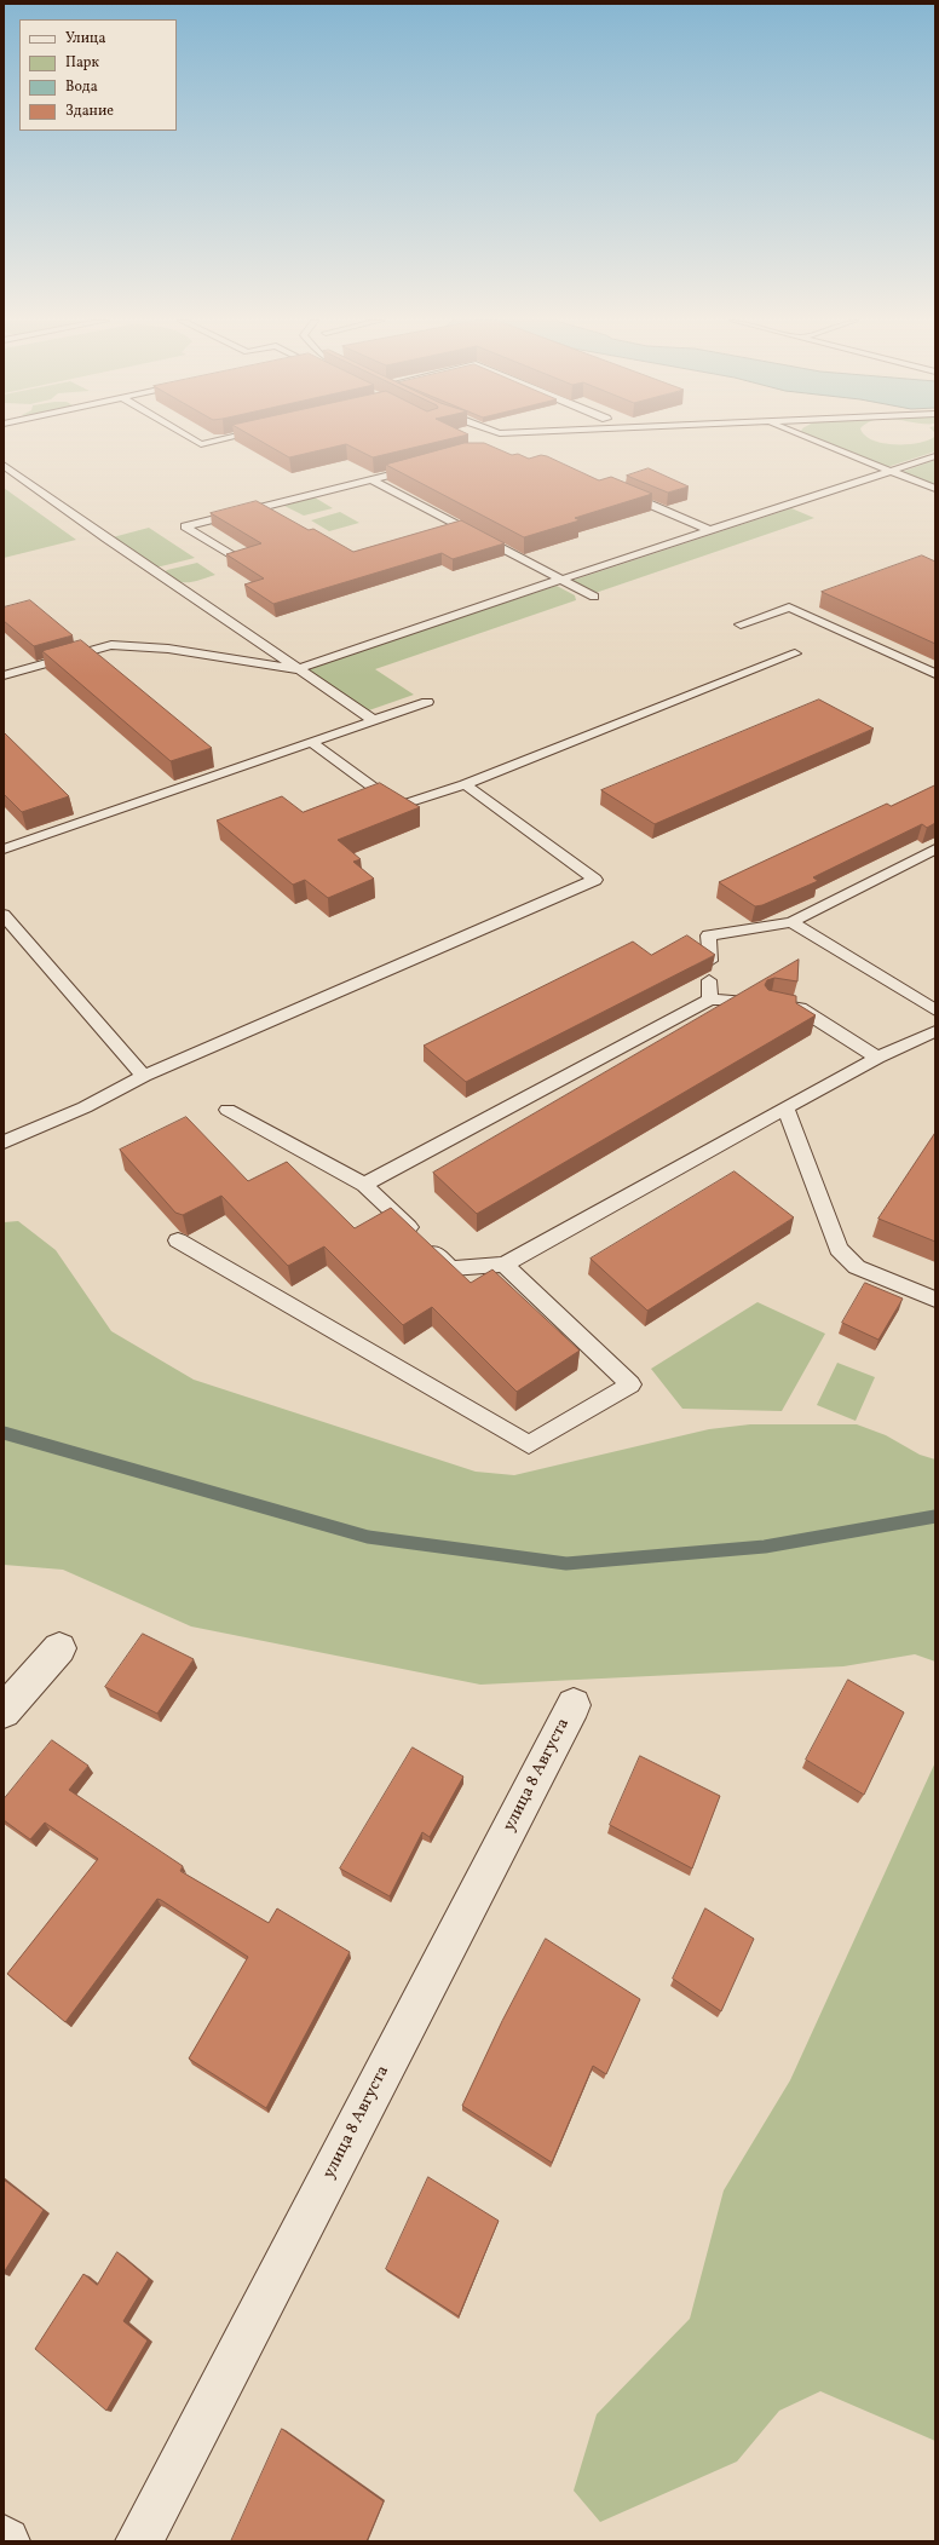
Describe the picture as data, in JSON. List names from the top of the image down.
{
  "streets": {
    "street": ["улица 8 Августа"]
  },
  "legend": [
    "Улица",
    "Парк",
    "Вода",
    "Здание"
  ]
}
